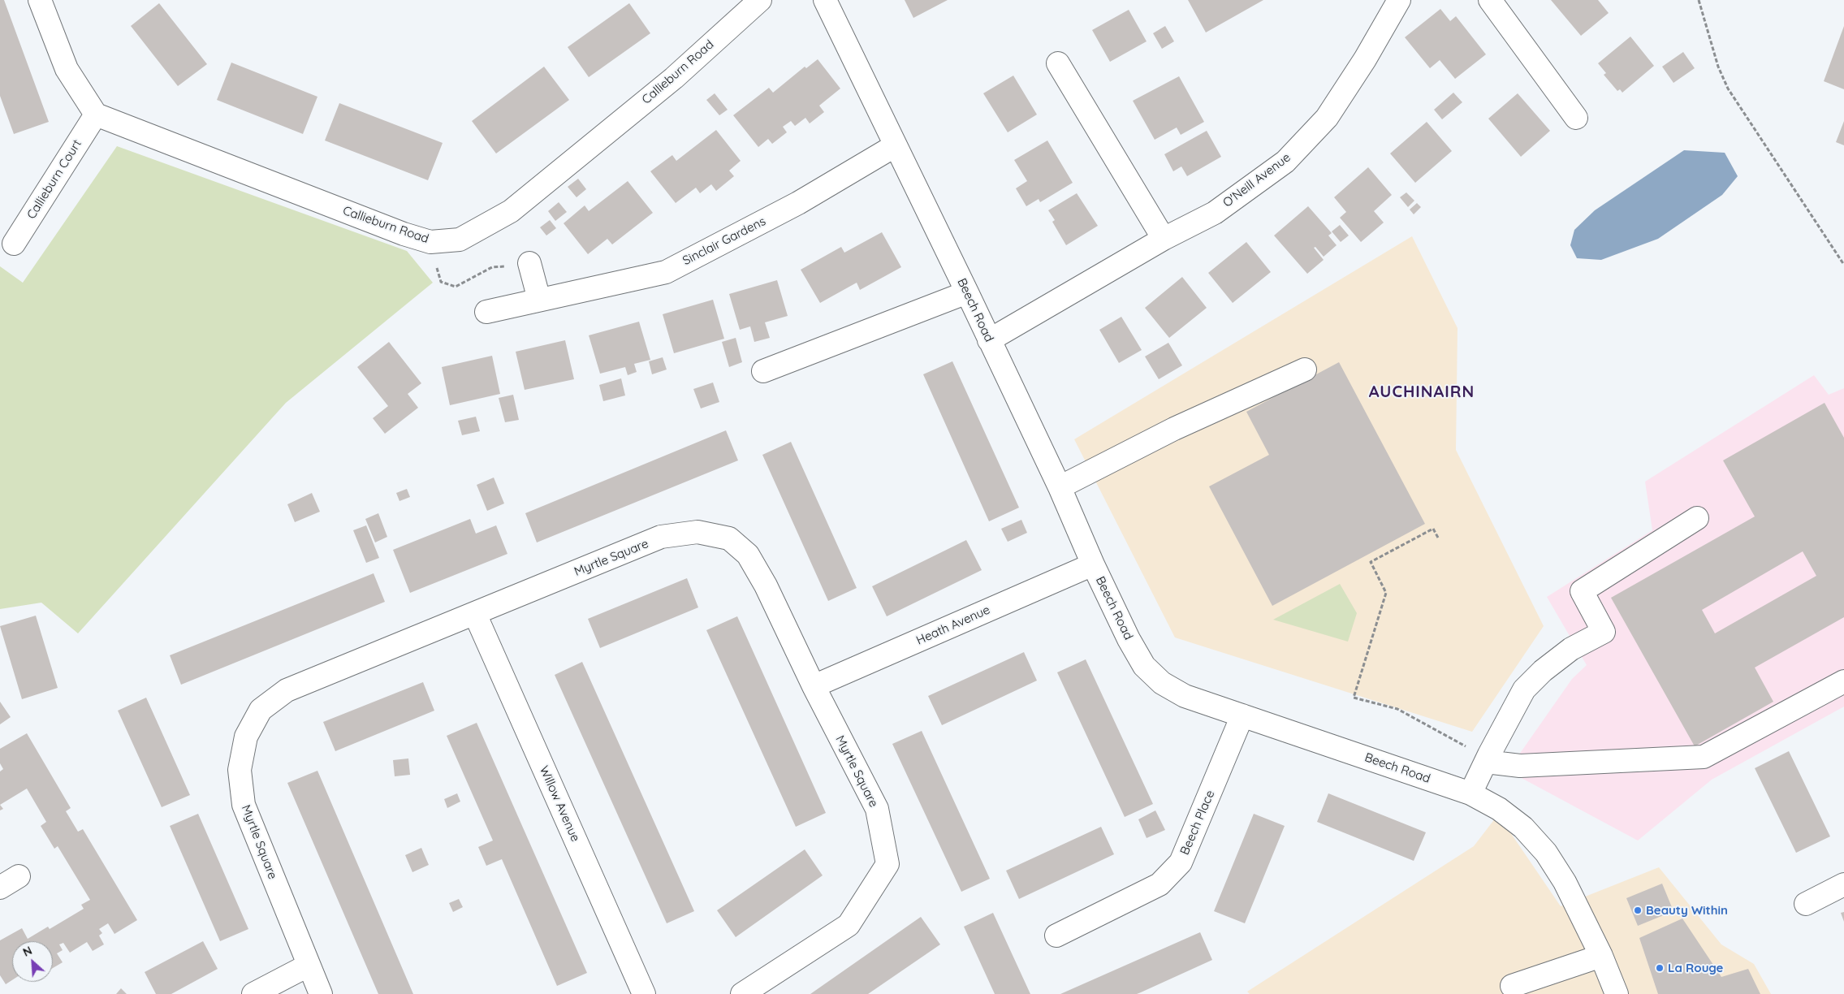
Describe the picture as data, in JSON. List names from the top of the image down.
{
  "streets": {
    "street": [
      "Callieburn Road",
      "Callieburn Court",
      "O'Neill Avenue",
      "Sinclair Gardens",
      "Beech Road",
      "Myrtle Square",
      "Heath Avenue",
      "Willow Avenue",
      "Beech Place"
    ]
  },
  "crossings": [
    ["Callieburn Road", "Callieburn Court"],
    ["O'Neill Avenue", "Beech Road"],
    ["Sinclair Gardens", "Beech Road"],
    ["Beech Road", "Heath Avenue"],
    ["Beech Road", "Beech Place"],
    ["Myrtle Square", "Heath Avenue"],
    ["Myrtle Square", "Willow Avenue"]
  ],
  "districts": ["AUCHINAIRN"],
  "places": ["Beauty Within", "La Rouge"],
  "north": "top left"
}
